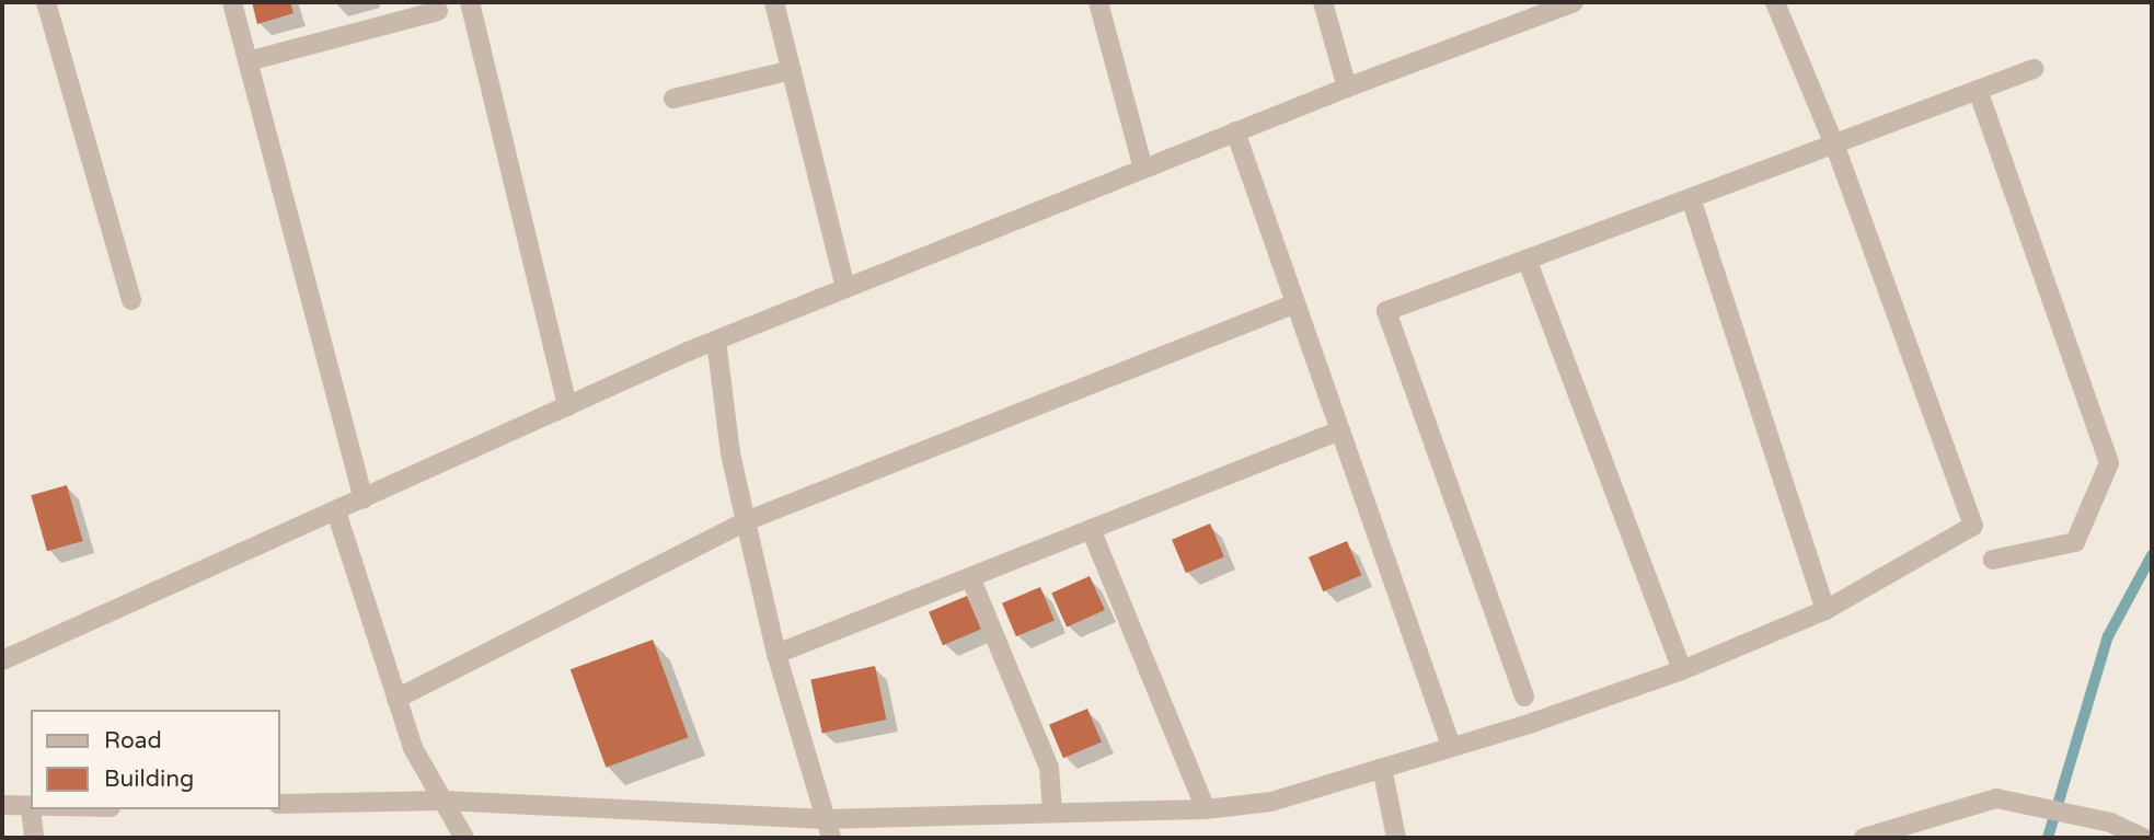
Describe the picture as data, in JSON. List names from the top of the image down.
{
  "legend": ["Road", "Building"]
}
